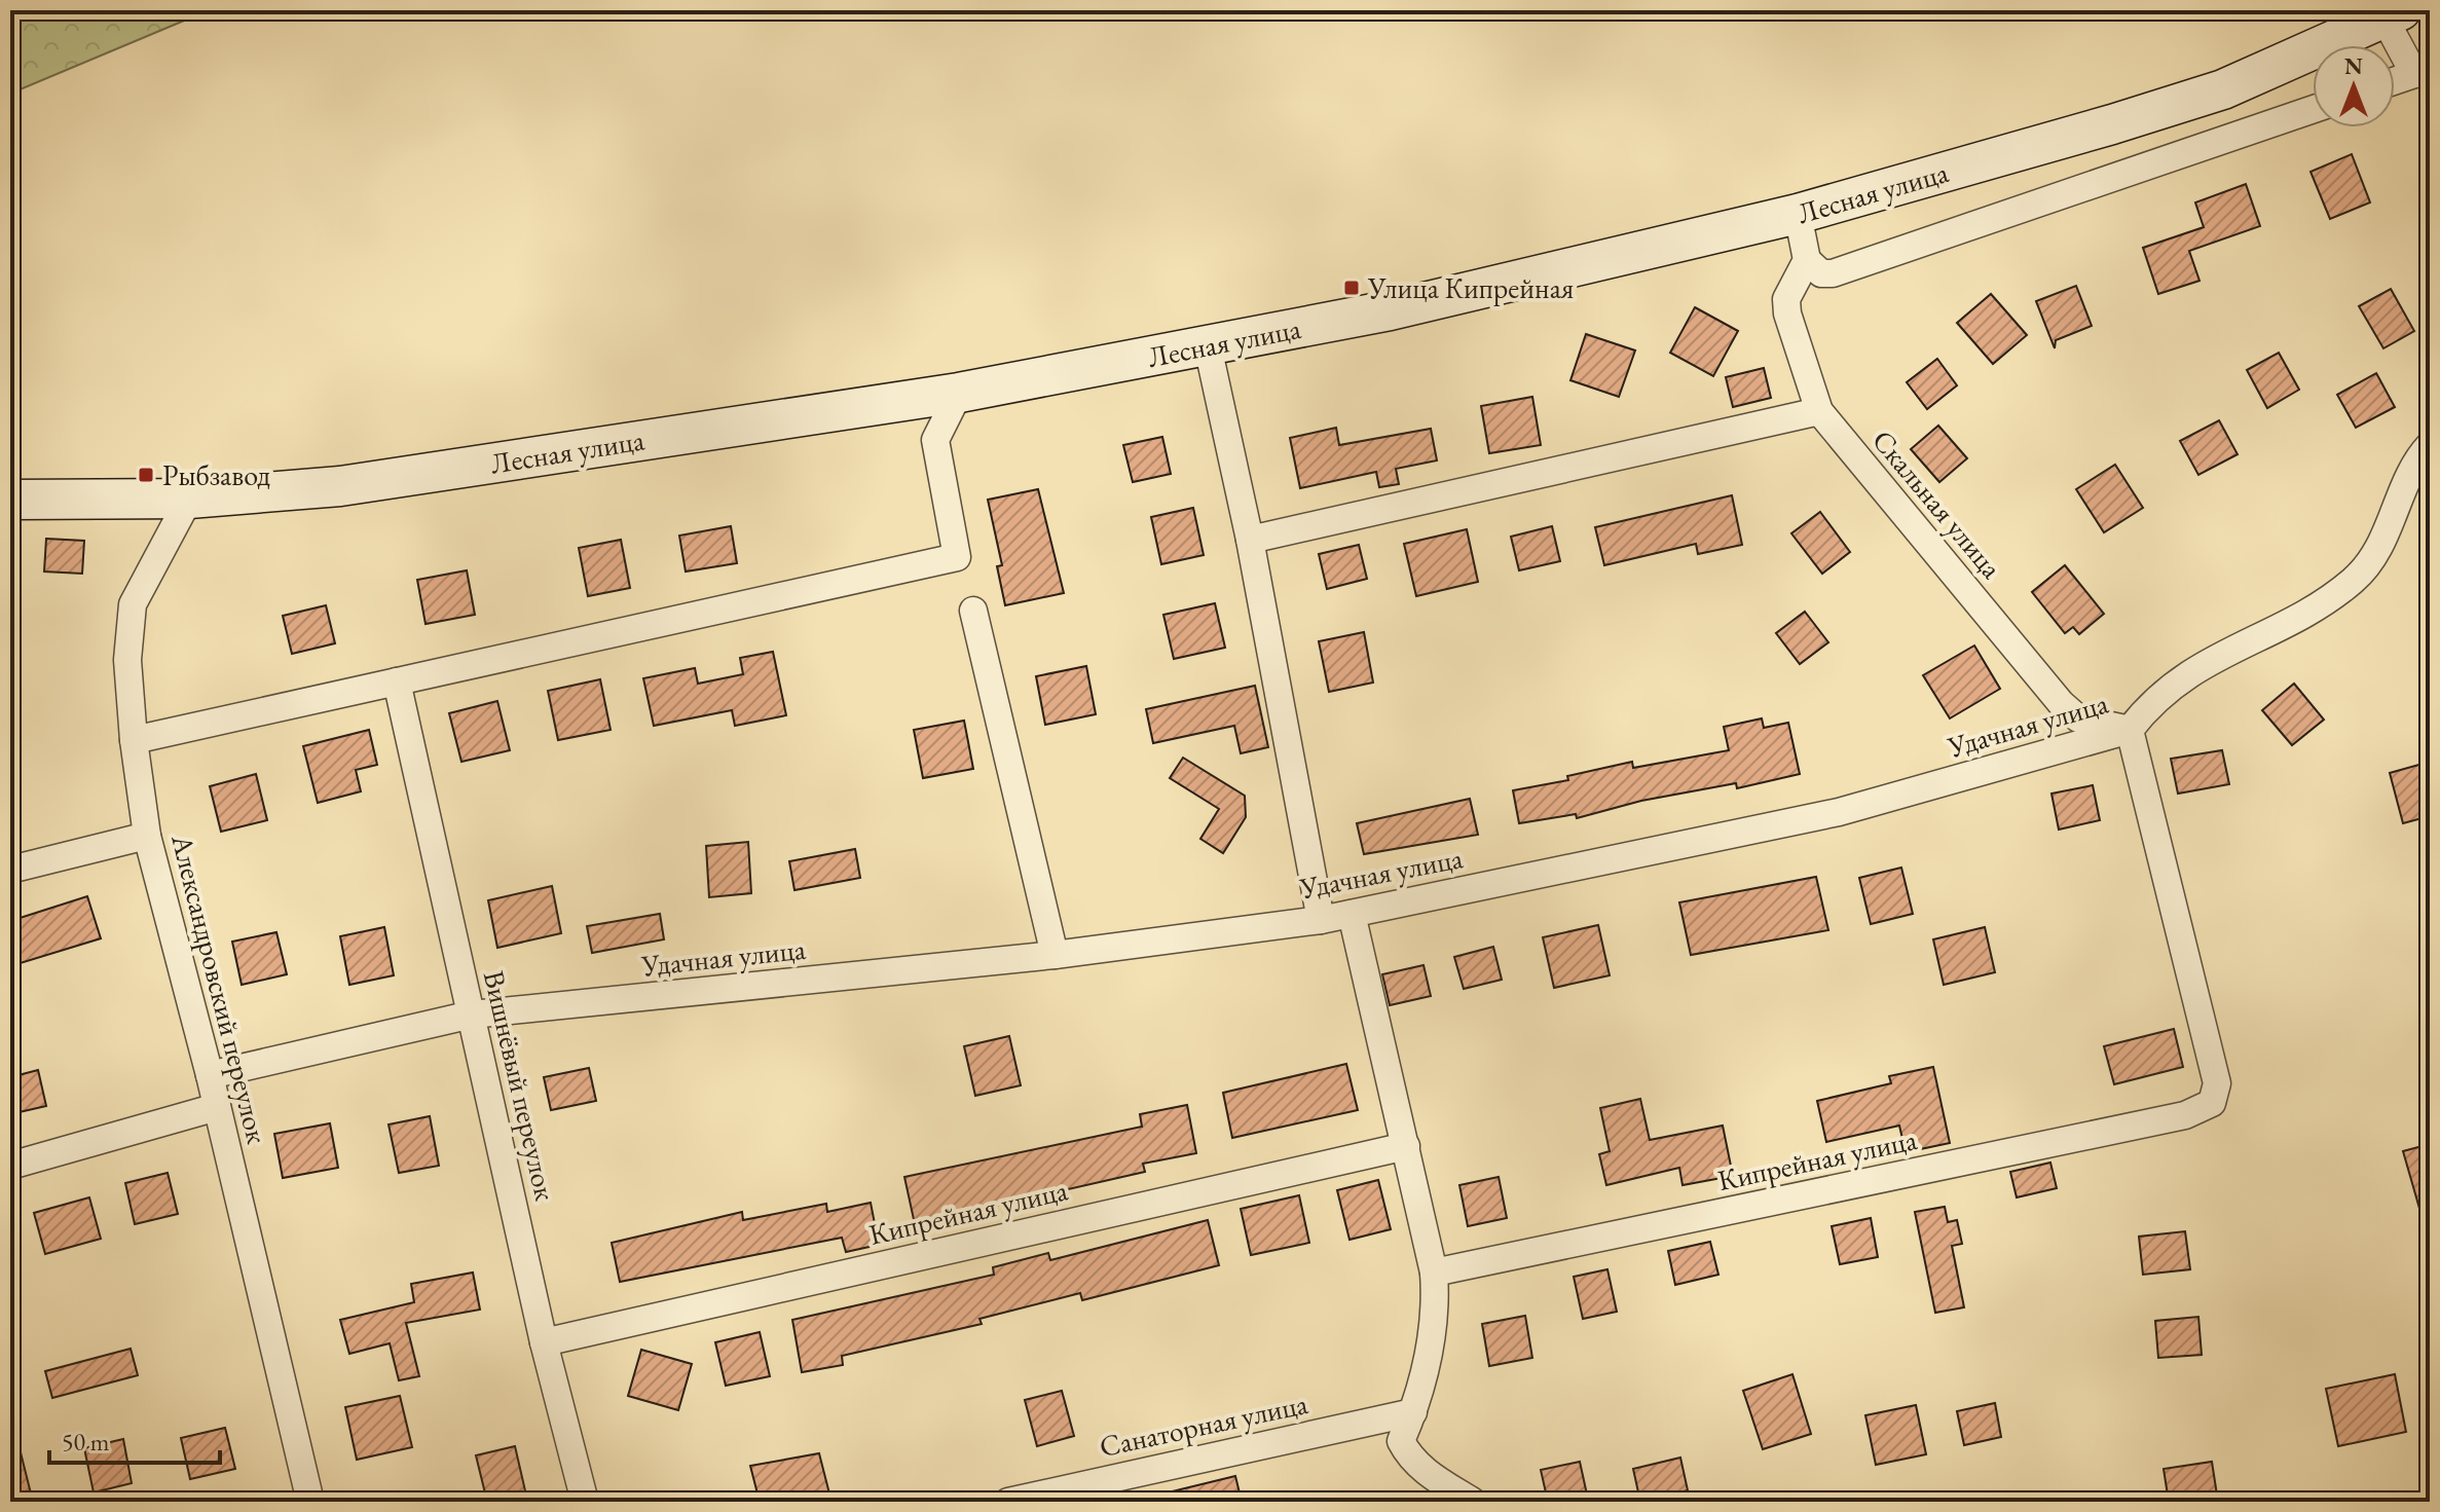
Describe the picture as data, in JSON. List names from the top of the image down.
{
  "streets": {
    "main road": ["Лесная улица"],
    "street": [
      "Скальная улица",
      "Удачная улица",
      "Александровский переулок",
      "Вишнёвый переулок",
      "Кипрейная улица",
      "Санаторная улица"
    ]
  },
  "crossings": [
    ["Лесная улица", "Александровский переулок"],
    ["Скальная улица", "Удачная улица"],
    ["Скальная улица", "Кипрейная улица"],
    ["Удачная улица", "Александровский переулок"],
    ["Удачная улица", "Вишнёвый переулок"],
    ["Удачная улица", "Кипрейная улица"],
    ["Вишнёвый переулок", "Кипрейная улица"]
  ],
  "places": {
    "transit": ["Улица Кипрейная", "Рыбзавод"]
  },
  "scale_bar": "50 m",
  "north": "top"
}
